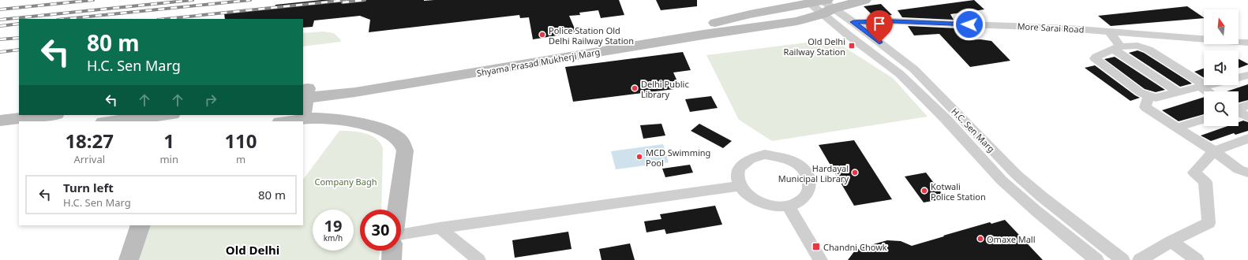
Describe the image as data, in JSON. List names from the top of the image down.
{
  "streets": {
    "main road": ["Shyama Prasad Mukherji Marg"],
    "street": ["More Sarai Road", "H.C. Sen Marg"]
  },
  "crossings": [
    ["More Sarai Road", "H.C. Sen Marg"],
    ["Shyama Prasad Mukherji Marg", "H.C. Sen Marg"]
  ],
  "districts": ["Old Delhi"],
  "parks": ["Company Bagh"],
  "places": {
    "other": [
      "Police Station Old Delhi Railway Station",
      "Delhi Public Library",
      "MCD Swimming Pool",
      "Hardayal Municipal Library",
      "Kotwali Police Station",
      "Omaxe Mall"
    ],
    "transit": ["Old Delhi Railway Station", "Chandni Chowk"]
  },
  "north": "top",
  "page": {
    "turn": ["80 m", "H.C. Sen Marg"],
    "eta": [
      "18:27",
      "Arrival",
      "1",
      "min",
      "110",
      "m"
    ],
    "list": [
      {
        "name": "Turn left",
        "note": "H.C. Sen Marg",
        "value": "80 m"
      }
    ],
    "speed": "19 km/h",
    "limit": "30"
  }
}
